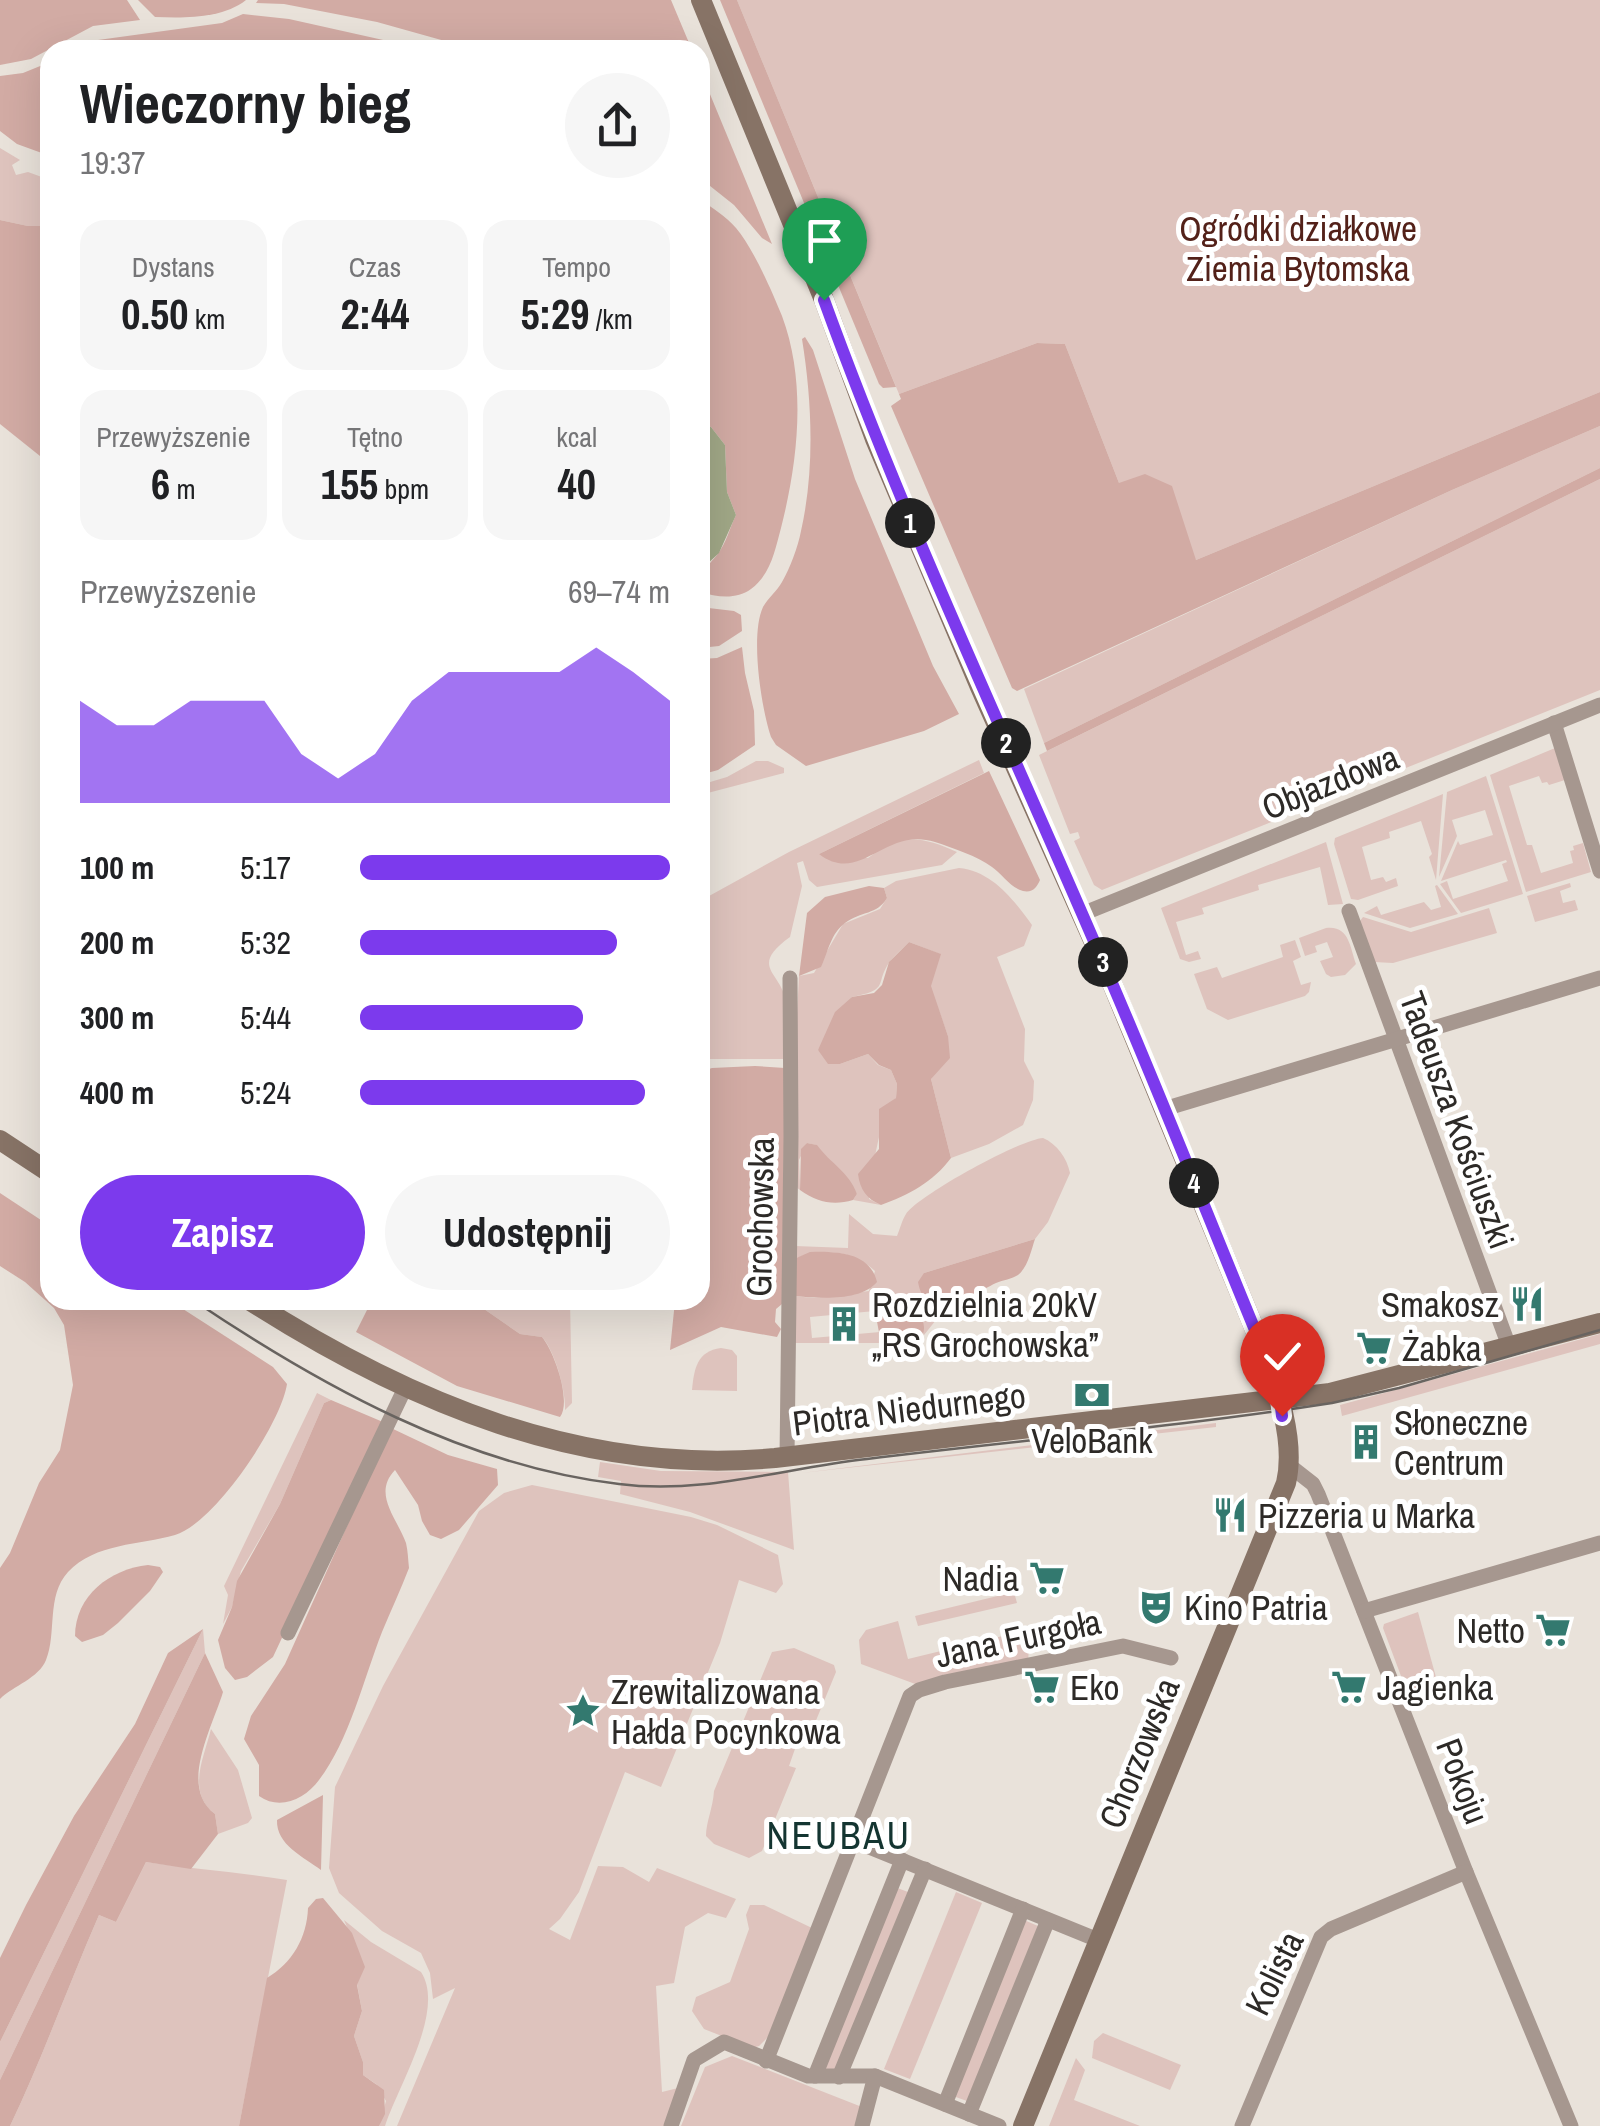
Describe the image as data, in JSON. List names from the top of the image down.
{
  "streets": {
    "street": [
      "Objazdowa",
      "Tadeusza Kościuszki",
      "Grochowska",
      "Piotra Niedurnego",
      "Jana Furgoła",
      "Chorzowska",
      "Pokoju",
      "Kolista"
    ]
  },
  "crossings": [
    ["Objazdowa", "Chorzowska"],
    ["Tadeusza Kościuszki", "Piotra Niedurnego"],
    ["Grochowska", "Piotra Niedurnego"],
    ["Piotra Niedurnego", "Chorzowska"],
    ["Chorzowska", "Pokoju"],
    ["Pokoju", "Kolista"]
  ],
  "districts": ["NEUBAU"],
  "parks": ["Ogródki działkowe Ziemia Bytomska"],
  "places": {
    "restaurant": ["Smakosz", "Pizzeria u Marka"],
    "building": ["Rozdzielnia 20kV „RS Grochowska”", "Słoneczne Centrum"],
    "supermarket": [
      "Żabka",
      "Nadia",
      "Netto",
      "Eko",
      "Jagienka"
    ],
    "bank": ["VeloBank"],
    "theatre": ["Kino Patria"],
    "place": ["Zrewitalizowana Hałda Pocynkowa"]
  },
  "page": {
    "heading": ["Wieczorny bieg", "19:37"],
    "stats": [
      ["Dystans", "0.50 km"],
      ["Czas", "2:44"],
      ["Tempo", "5:29 /km"],
      ["Przewyższenie", "6 m"],
      ["Tętno", "155 bpm"],
      ["kcal", "40"]
    ],
    "pins": [
      "1",
      "2",
      "3",
      "4"
    ],
    "chart": ["Przewyższenie", "69–74 m"],
    "list": [
      {
        "name": "100 m",
        "note": "5:17"
      },
      {
        "name": "200 m",
        "note": "5:32"
      },
      {
        "name": "300 m",
        "note": "5:44"
      },
      {
        "name": "400 m",
        "note": "5:24"
      }
    ],
    "buttons": ["Zapisz", "Udostępnij"]
  }
}
